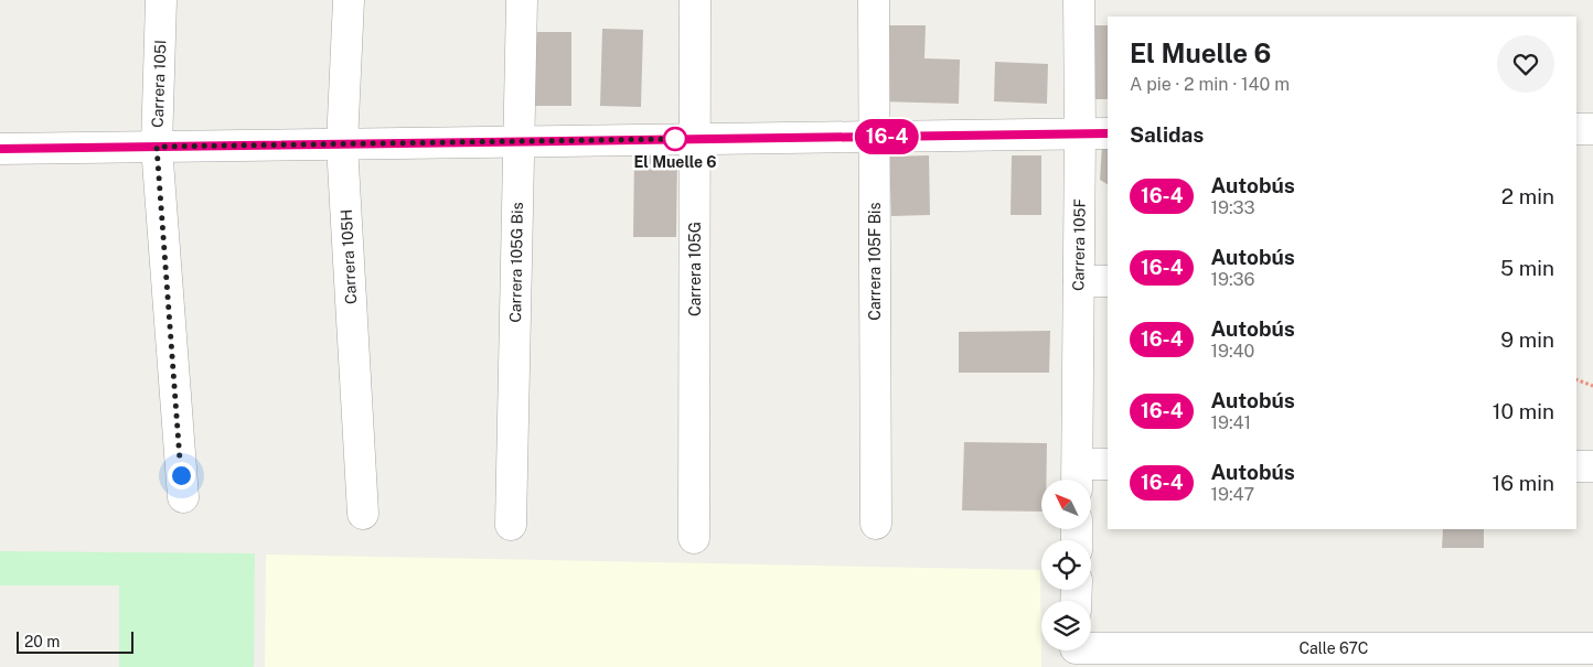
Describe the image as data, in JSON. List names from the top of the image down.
{
  "streets": {
    "street": [
      "Carrera 105I",
      "Carrera 105F",
      "Carrera 105H",
      "Carrera 105F Bis",
      "Carrera 105G Bis",
      "Carrera 105G",
      "Calle 67C"
    ]
  },
  "places": ["El Muelle 6"],
  "lines": ["bus line 16-4"],
  "scale_bar": "20 m",
  "north": "top left",
  "page": {
    "on_map": "16-4",
    "heading": [
      ["El Muelle 6", "A pie · 2 min · 140 m"],
      "Salidas"
    ],
    "list": [
      {
        "mark": "16-4",
        "name": "Autobús",
        "note": "19:33",
        "value": "2 min"
      },
      {
        "mark": "16-4",
        "name": "Autobús",
        "note": "19:36",
        "value": "5 min"
      },
      {
        "mark": "16-4",
        "name": "Autobús",
        "note": "19:40",
        "value": "9 min"
      },
      {
        "mark": "16-4",
        "name": "Autobús",
        "note": "19:41",
        "value": "10 min"
      },
      {
        "mark": "16-4",
        "name": "Autobús",
        "note": "19:47",
        "value": "16 min"
      }
    ],
    "scale": "20 m"
  }
}
